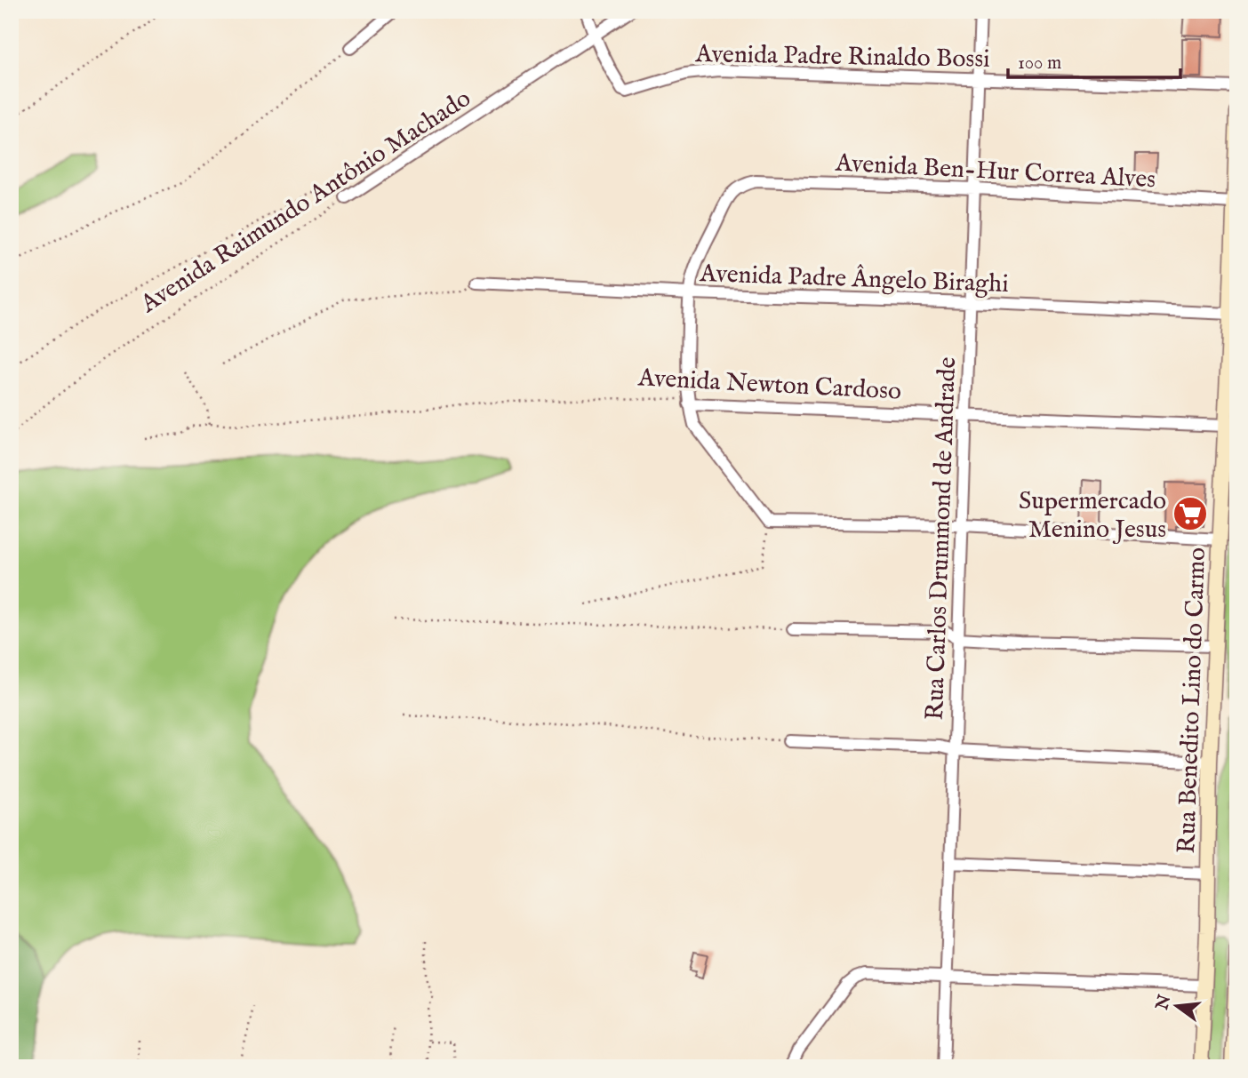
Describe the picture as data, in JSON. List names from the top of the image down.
{
  "streets": {
    "main road": ["Rua Benedito Lino do Carmo"],
    "street": [
      "Avenida Padre Rinaldo Bossi",
      "Avenida Ben-Hur Correa Alves",
      "Avenida Raimundo Antônio Machado",
      "Avenida Padre Ângelo Biraghi",
      "Avenida Newton Cardoso",
      "Rua Carlos Drummond de Andrade"
    ]
  },
  "crossings": [
    ["Avenida Padre Rinaldo Bossi", "Avenida Raimundo Antônio Machado"],
    ["Avenida Padre Rinaldo Bossi", "Rua Carlos Drummond de Andrade"],
    ["Avenida Ben-Hur Correa Alves", "Avenida Padre Ângelo Biraghi"],
    ["Avenida Ben-Hur Correa Alves", "Rua Carlos Drummond de Andrade"],
    ["Avenida Ben-Hur Correa Alves", "Rua Benedito Lino do Carmo"],
    ["Avenida Padre Ângelo Biraghi", "Rua Carlos Drummond de Andrade"],
    ["Avenida Padre Ângelo Biraghi", "Rua Benedito Lino do Carmo"],
    ["Avenida Newton Cardoso", "Rua Carlos Drummond de Andrade"],
    ["Avenida Newton Cardoso", "Rua Benedito Lino do Carmo"]
  ],
  "places": {
    "supermarket": ["Supermercado Menino Jesus"]
  },
  "scale_bar": "100 m",
  "north": "left"
}
